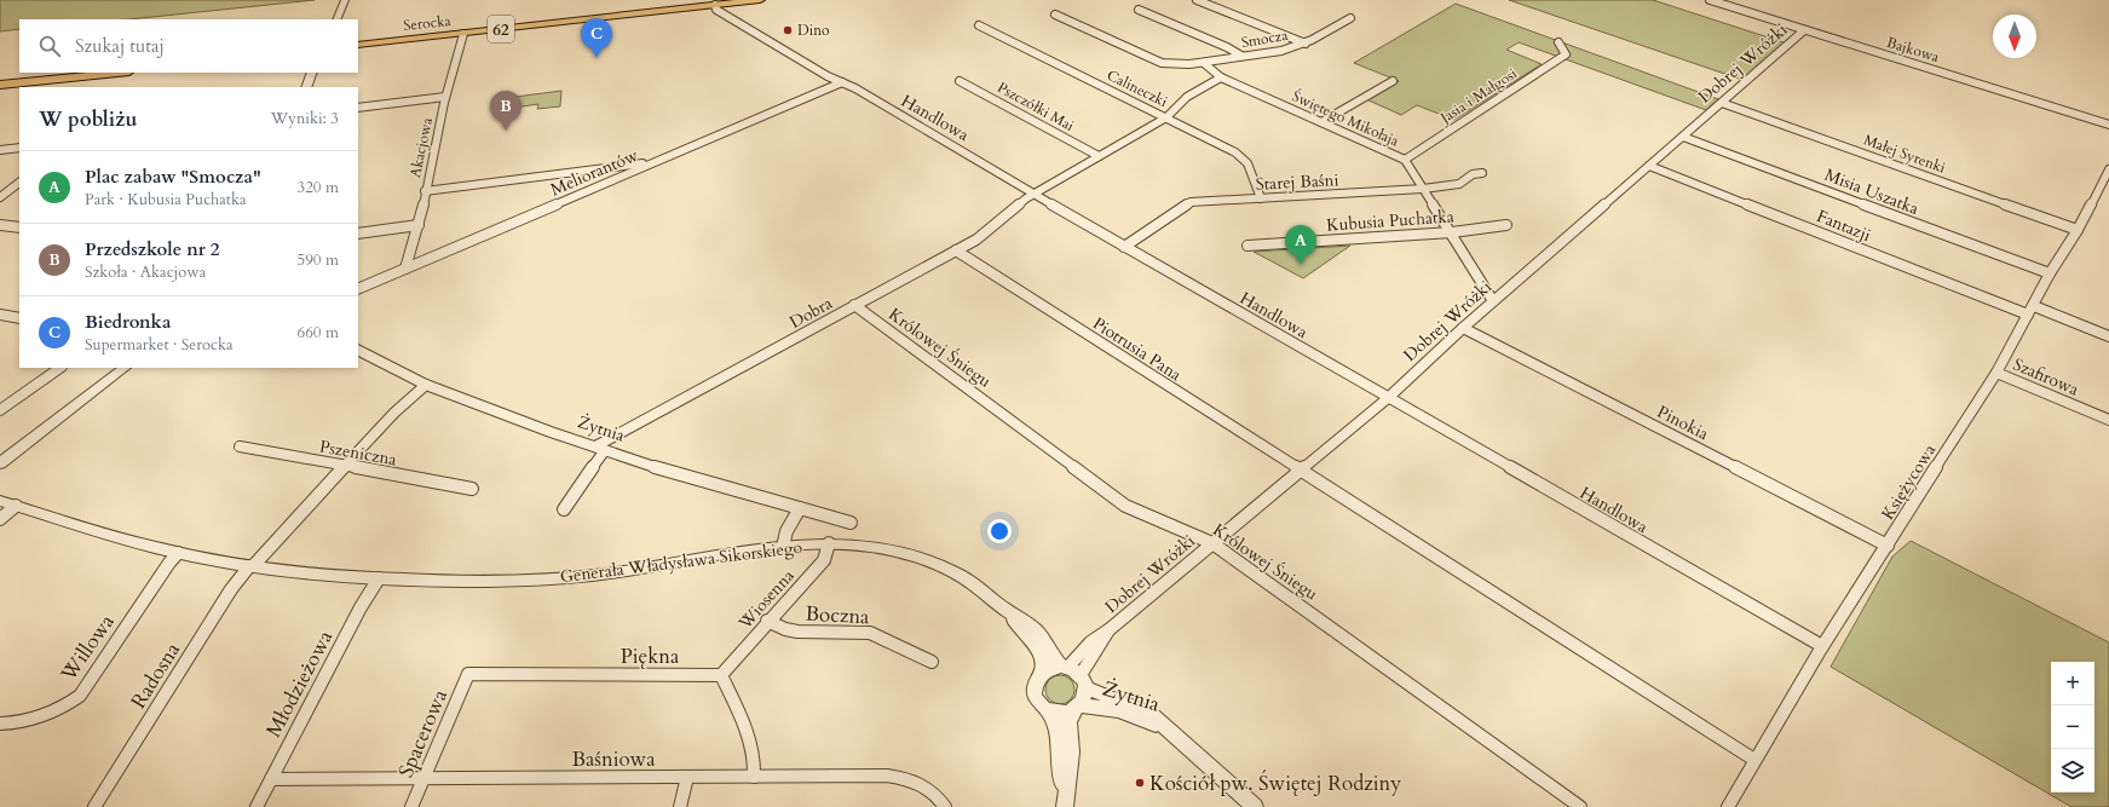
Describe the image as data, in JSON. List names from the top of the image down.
{
  "streets": {
    "main road": ["Serocka", "62"],
    "street": [
      "Smocza",
      "Bajkowa",
      "Dobrej Wróżki",
      "Calineczki",
      "Jasia i Małgosi",
      "Pszczółki Mai",
      "Handlowa",
      "Świętego Mikołaja",
      "Akacjowa",
      "Małej Syrenki",
      "Meliorantów",
      "Starej Baśni",
      "Misia Uszatka",
      "Kubusia Puchatka",
      "Fantazji",
      "Dobra",
      "Królowej Śniegu",
      "Piotrusia Pana",
      "Szafirowa",
      "Pinokia",
      "Żytnia",
      "Pszeniczna",
      "Księżycowa",
      "Generała Władysława Sikorskiego",
      "Wiosenna",
      "Boczna",
      "Willowa",
      "Piękna",
      "Radosna",
      "Młodzieżowa",
      "Spacerowa",
      "Baśniowa"
    ]
  },
  "crossings": [
    ["Serocka", "Handlowa"],
    ["Serocka", "Akacjowa"],
    ["Smocza", "Świętego Mikołaja"],
    ["Bajkowa", "Dobrej Wróżki"],
    ["Dobrej Wróżki", "Handlowa"],
    ["Dobrej Wróżki", "Świętego Mikołaja"],
    ["Dobrej Wróżki", "Małej Syrenki"],
    ["Dobrej Wróżki", "Misia Uszatka"],
    ["Dobrej Wróżki", "Fantazji"],
    ["Dobrej Wróżki", "Królowej Śniegu"],
    ["Dobrej Wróżki", "Piotrusia Pana"],
    ["Dobrej Wróżki", "Pinokia"],
    ["Dobrej Wróżki", "Żytnia"],
    ["Dobrej Wróżki", "Generała Władysława Sikorskiego"],
    ["Calineczki", "Starej Baśni"],
    ["Jasia i Małgosi", "Świętego Mikołaja"],
    ["Handlowa", "Meliorantów"],
    ["Handlowa", "Starej Baśni"],
    ["Handlowa", "Dobra"],
    ["Handlowa", "Księżycowa"],
    ["Świętego Mikołaja", "Starej Baśni"],
    ["Świętego Mikołaja", "Kubusia Puchatka"],
    ["Akacjowa", "Meliorantów"],
    ["Małej Syrenki", "Księżycowa"],
    ["Misia Uszatka", "Księżycowa"],
    ["Fantazji", "Księżycowa"],
    ["Dobra", "Królowej Śniegu"],
    ["Dobra", "Piotrusia Pana"],
    ["Dobra", "Żytnia"],
    ["Piotrusia Pana", "Księżycowa"],
    ["Szafirowa", "Księżycowa"],
    ["Pinokia", "Księżycowa"],
    ["Żytnia", "Generała Władysława Sikorskiego"],
    ["Żytnia", "Radosna"],
    ["Pszeniczna", "Radosna"],
    ["Generała Władysława Sikorskiego", "Wiosenna"],
    ["Generała Władysława Sikorskiego", "Willowa"],
    ["Generała Władysława Sikorskiego", "Radosna"],
    ["Generała Władysława Sikorskiego", "Młodzieżowa"],
    ["Wiosenna", "Boczna"],
    ["Wiosenna", "Piękna"],
    ["Piękna", "Spacerowa"],
    ["Młodzieżowa", "Baśniowa"],
    ["Spacerowa", "Baśniowa"]
  ],
  "places": ["Dino", "Kościół pw. Świętej Rodziny"],
  "north": "bottom",
  "page": {
    "pins": ["C", "B", "A"],
    "search": "Szukaj tutaj",
    "heading": ["W pobliżu", "Wyniki: 3"],
    "list": [
      {
        "mark": "A",
        "name": "Plac zabaw \"Smocza\"",
        "note": "Park · Kubusia Puchatka",
        "value": "320 m"
      },
      {
        "mark": "B",
        "name": "Przedszkole nr 2",
        "note": "Szkoła · Akacjowa",
        "value": "590 m"
      },
      {
        "mark": "C",
        "name": "Biedronka",
        "note": "Supermarket · Serocka",
        "value": "660 m"
      }
    ],
    "map_buttons": ["+", "−"]
  }
}
